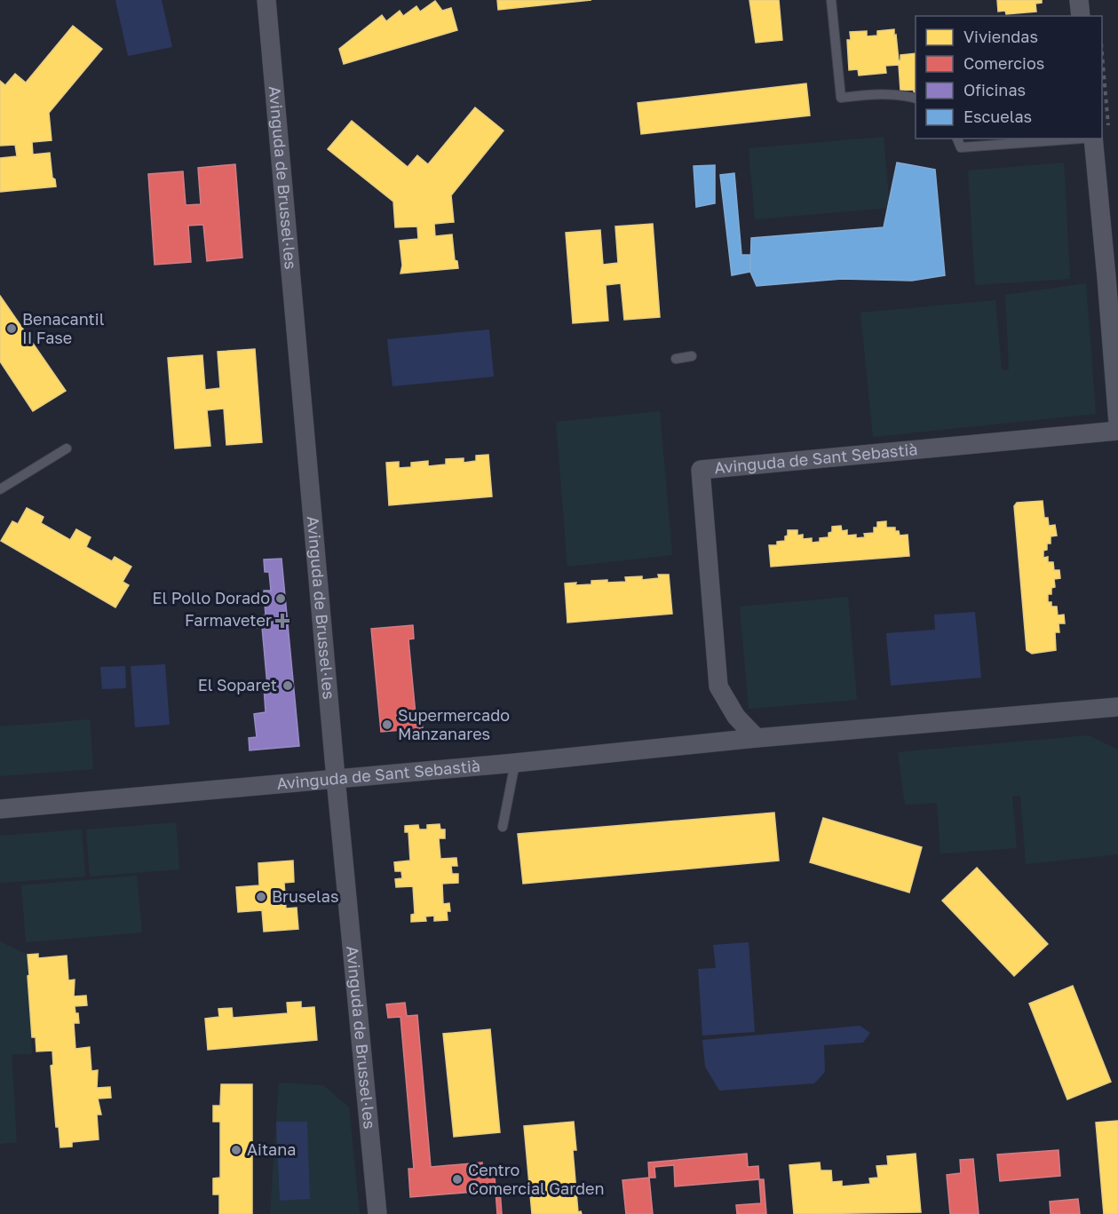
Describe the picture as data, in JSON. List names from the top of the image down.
{
  "streets": {
    "street": ["Avinguda de Brussel·les", "Avinguda de Sant Sebastià"]
  },
  "crossings": [
    ["Avinguda de Brussel·les", "Avinguda de Sant Sebastià"]
  ],
  "places": {
    "other": [
      "Benacantil II Fase",
      "El Pollo Dorado",
      "El Soparet",
      "Supermercado Manzanares",
      "Bruselas",
      "Aitana",
      "Centro Comercial Garden"
    ],
    "health": ["Farmaveter"]
  },
  "legend": [
    "Viviendas",
    "Comercios",
    "Oficinas",
    "Escuelas"
  ]
}
